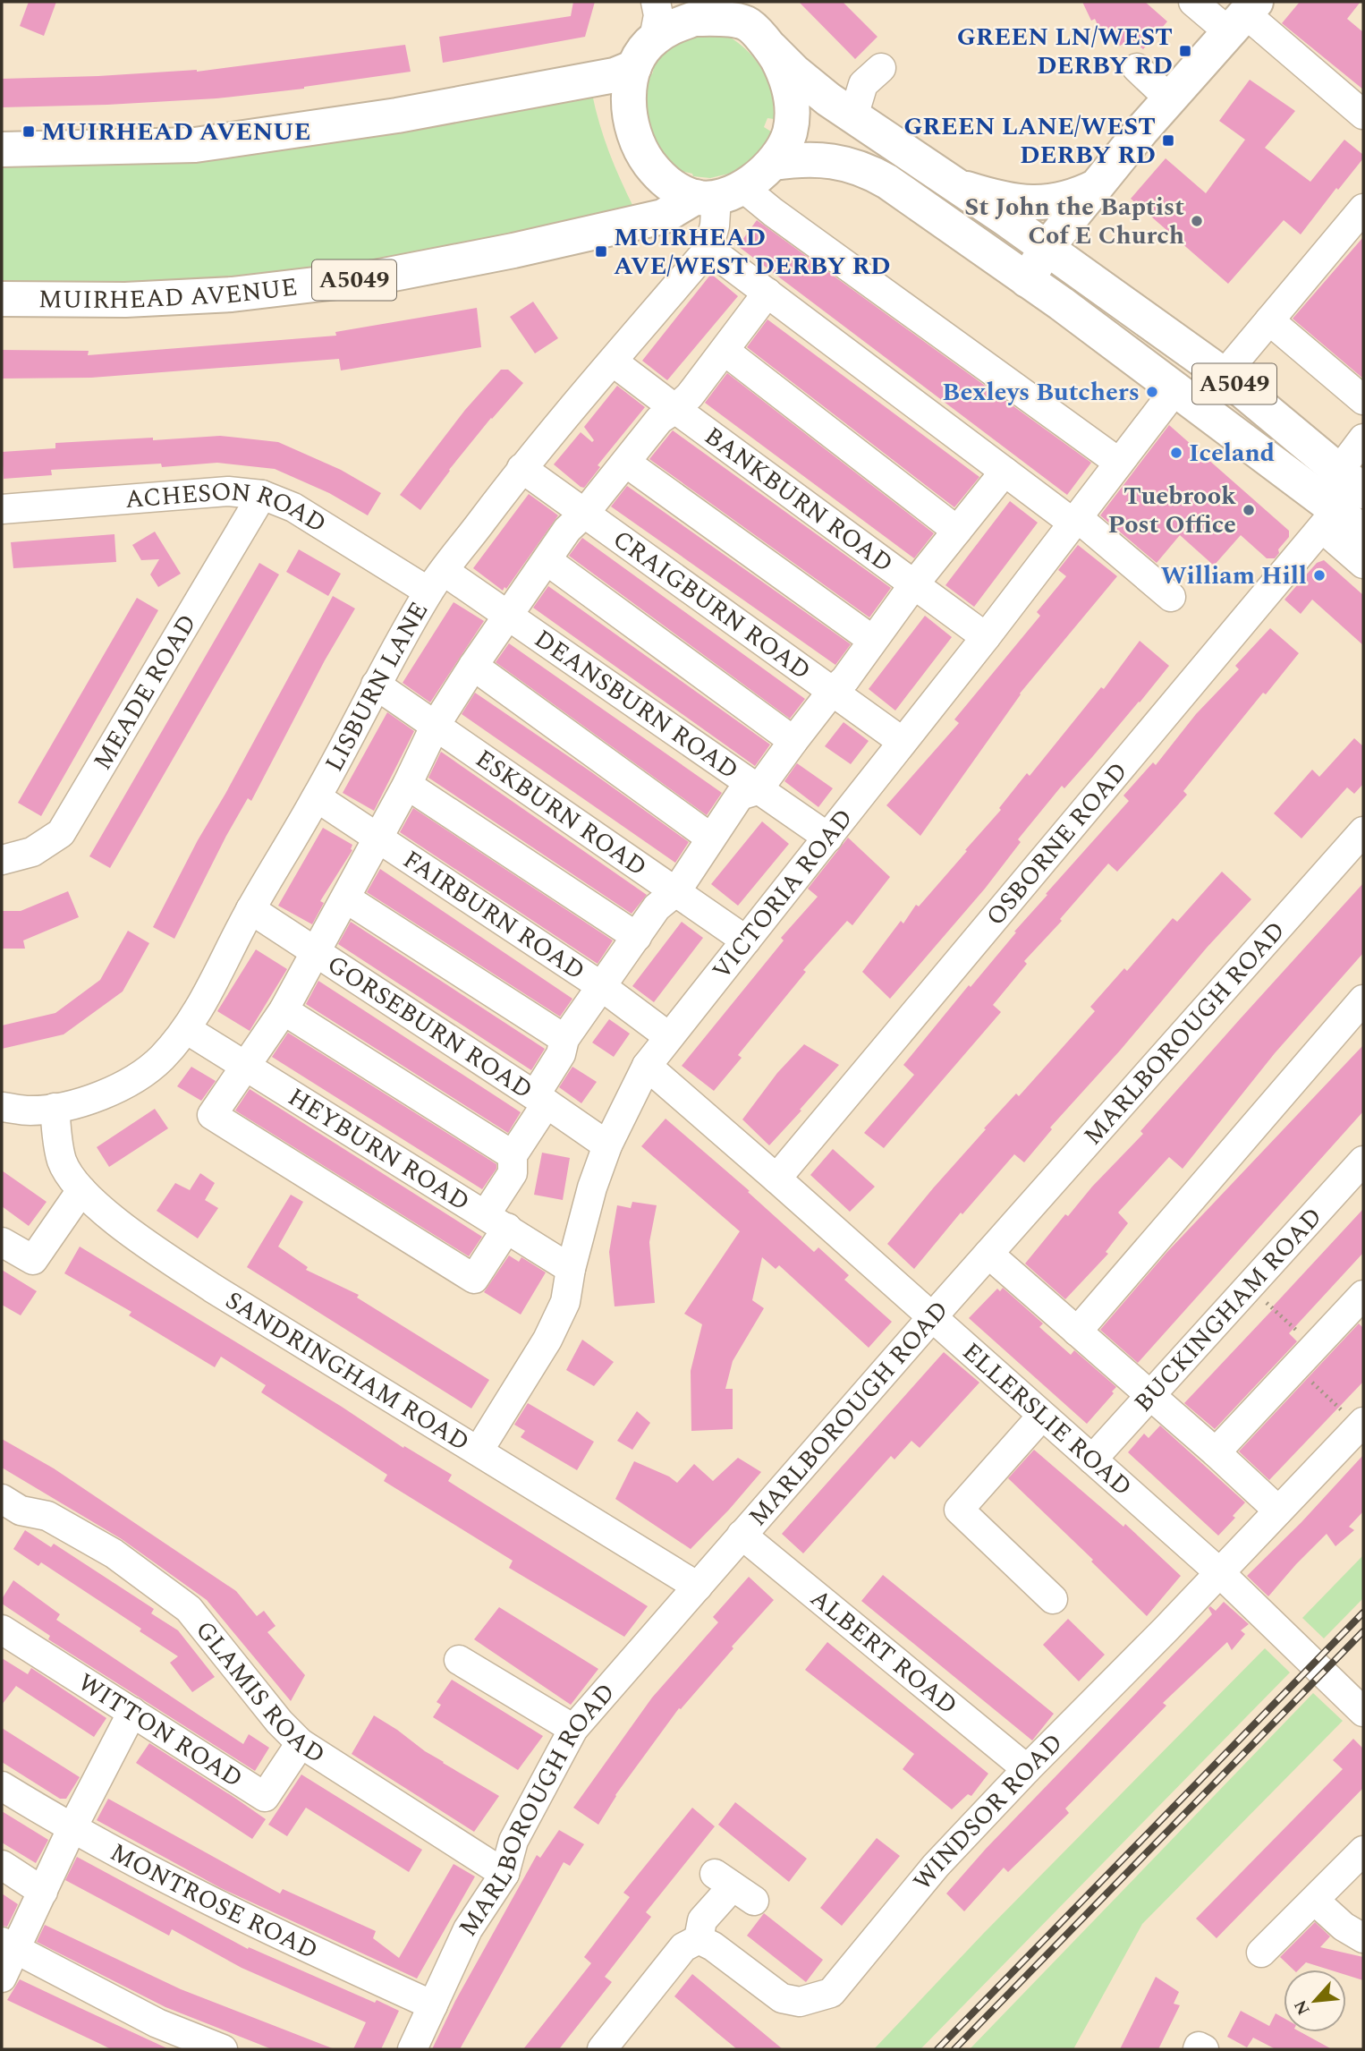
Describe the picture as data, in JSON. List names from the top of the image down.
{
  "streets": {
    "main road": ["A5049", "MUIRHEAD AVENUE"],
    "street": [
      "BANKBURN ROAD",
      "ACHESON ROAD",
      "CRAIGBURN ROAD",
      "LISBURN LANE",
      "MEADE ROAD",
      "DEANSBURN ROAD",
      "ESKBURN ROAD",
      "OSBORNE ROAD",
      "VICTORIA ROAD",
      "FAIRBURN ROAD",
      "GORSEBURN ROAD",
      "MARLBOROUGH ROAD",
      "HEYBURN ROAD",
      "BUCKINGHAM ROAD",
      "SANDRINGHAM ROAD",
      "ELLERSLIE ROAD",
      "ALBERT ROAD",
      "GLAMIS ROAD",
      "WITTON ROAD",
      "WINDSOR ROAD",
      "MONTROSE ROAD"
    ]
  },
  "crossings": [
    ["A5049", "MUIRHEAD AVENUE"],
    ["A5049", "LISBURN LANE"],
    ["A5049", "OSBORNE ROAD"],
    ["A5049", "VICTORIA ROAD"],
    ["MUIRHEAD AVENUE", "LISBURN LANE"],
    ["BANKBURN ROAD", "LISBURN LANE"],
    ["BANKBURN ROAD", "VICTORIA ROAD"],
    ["ACHESON ROAD", "LISBURN LANE"],
    ["ACHESON ROAD", "MEADE ROAD"],
    ["ACHESON ROAD", "DEANSBURN ROAD"],
    ["CRAIGBURN ROAD", "LISBURN LANE"],
    ["CRAIGBURN ROAD", "VICTORIA ROAD"],
    ["LISBURN LANE", "DEANSBURN ROAD"],
    ["LISBURN LANE", "ESKBURN ROAD"],
    ["LISBURN LANE", "FAIRBURN ROAD"],
    ["LISBURN LANE", "GORSEBURN ROAD"],
    ["LISBURN LANE", "HEYBURN ROAD"],
    ["LISBURN LANE", "SANDRINGHAM ROAD"],
    ["DEANSBURN ROAD", "VICTORIA ROAD"],
    ["ESKBURN ROAD", "VICTORIA ROAD"],
    ["OSBORNE ROAD", "ELLERSLIE ROAD"],
    ["VICTORIA ROAD", "FAIRBURN ROAD"],
    ["VICTORIA ROAD", "GORSEBURN ROAD"],
    ["VICTORIA ROAD", "HEYBURN ROAD"],
    ["VICTORIA ROAD", "SANDRINGHAM ROAD"],
    ["VICTORIA ROAD", "ELLERSLIE ROAD"],
    ["MARLBOROUGH ROAD", "SANDRINGHAM ROAD"],
    ["MARLBOROUGH ROAD", "ELLERSLIE ROAD"],
    ["MARLBOROUGH ROAD", "ALBERT ROAD"],
    ["MARLBOROUGH ROAD", "GLAMIS ROAD"],
    ["MARLBOROUGH ROAD", "MONTROSE ROAD"],
    ["BUCKINGHAM ROAD", "ELLERSLIE ROAD"],
    ["ELLERSLIE ROAD", "WINDSOR ROAD"],
    ["ALBERT ROAD", "WINDSOR ROAD"],
    ["GLAMIS ROAD", "WITTON ROAD"]
  ],
  "places": {
    "transit": [
      "GREEN LN/WEST DERBY RD",
      "MUIRHEAD AVENUE",
      "GREEN LANE/WEST DERBY RD",
      "MUIRHEAD AVE/WEST DERBY RD"
    ],
    "other": [
      "St John the Baptist Cof E Church",
      "Bexleys Butchers",
      "Iceland",
      "Tuebrook Post Office",
      "William Hill"
    ]
  },
  "north": "bottom left"
}
